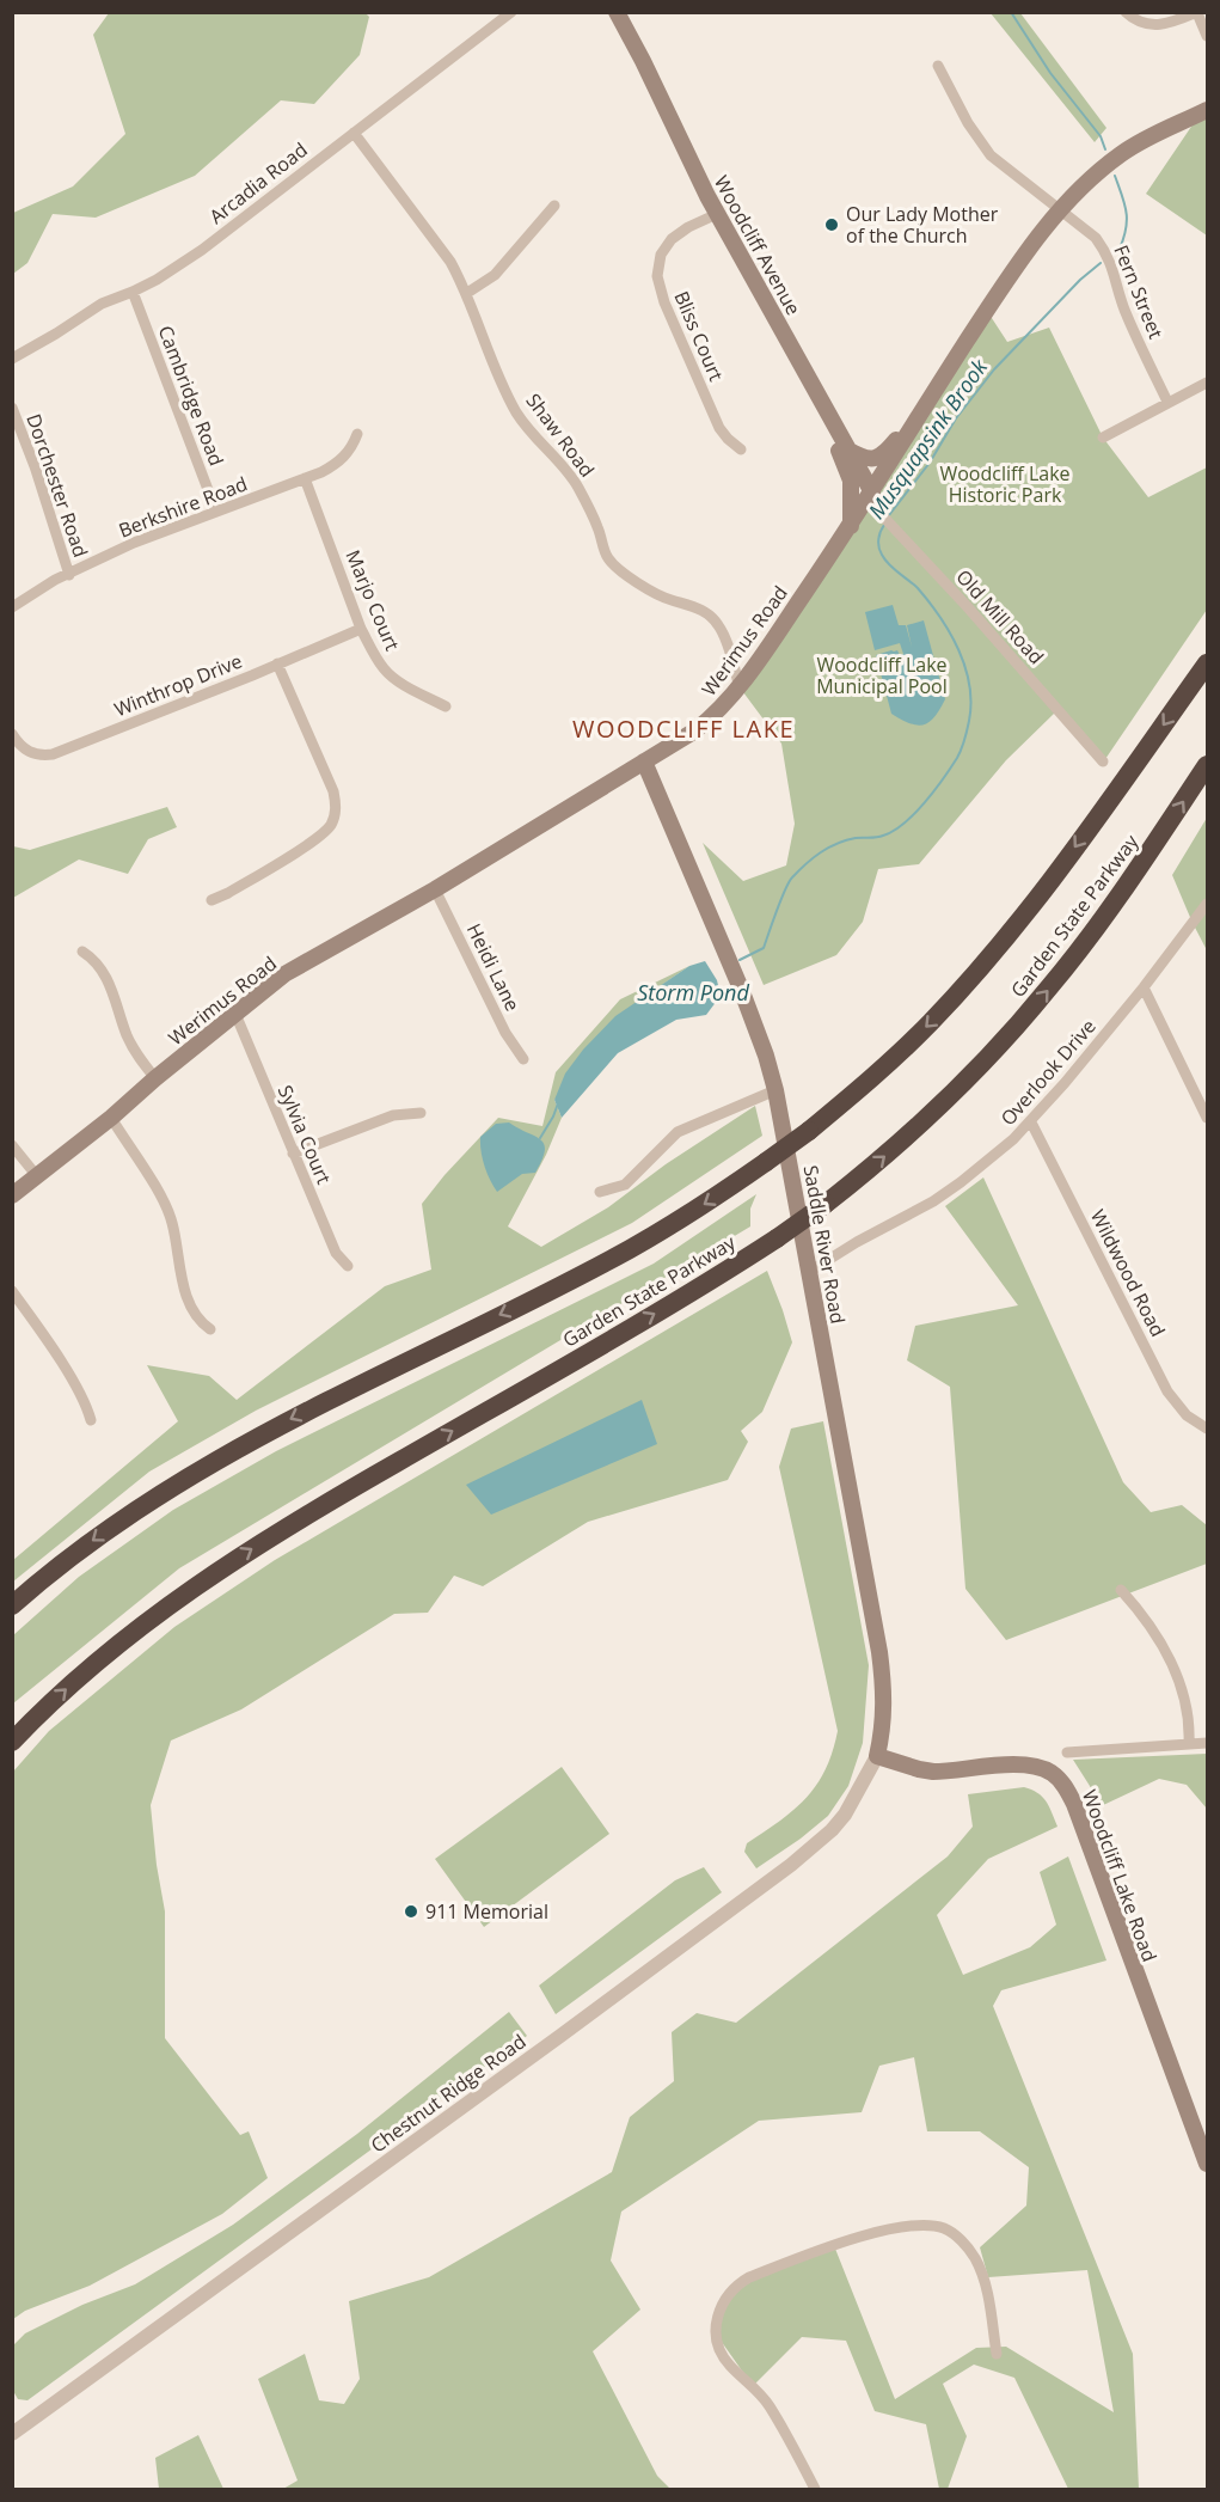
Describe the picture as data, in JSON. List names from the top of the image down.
{
  "streets": {
    "highway": ["Garden State Parkway"],
    "main road": [
      "Woodcliff Avenue",
      "Werimus Road",
      "Saddle River Road",
      "Woodcliff Lake Road"
    ],
    "street": [
      "Arcadia Road",
      "Fern Street",
      "Bliss Court",
      "Cambridge Road",
      "Shaw Road",
      "Dorchester Road",
      "Berkshire Road",
      "Marjo Court",
      "Old Mill Road",
      "Winthrop Drive",
      "Heidi Lane",
      "Overlook Drive",
      "Sylvia Court",
      "Wildwood Road",
      "Chestnut Ridge Road"
    ]
  },
  "crossings": [
    ["Arcadia Road", "Cambridge Road"],
    ["Arcadia Road", "Shaw Road"],
    ["Woodcliff Avenue", "Bliss Court"],
    ["Woodcliff Avenue", "Old Mill Road"],
    ["Woodcliff Avenue", "Werimus Road"],
    ["Fern Street", "Werimus Road"],
    ["Cambridge Road", "Berkshire Road"],
    ["Shaw Road", "Werimus Road"],
    ["Dorchester Road", "Berkshire Road"],
    ["Berkshire Road", "Marjo Court"],
    ["Marjo Court", "Winthrop Drive"],
    ["Old Mill Road", "Werimus Road"],
    ["Werimus Road", "Heidi Lane"],
    ["Werimus Road", "Sylvia Court"],
    ["Werimus Road", "Saddle River Road"],
    ["Overlook Drive", "Saddle River Road"],
    ["Overlook Drive", "Wildwood Road"],
    ["Saddle River Road", "Woodcliff Lake Road"],
    ["Saddle River Road", "Chestnut Ridge Road"],
    ["Woodcliff Lake Road", "Chestnut Ridge Road"]
  ],
  "districts": ["WOODCLIFF LAKE"],
  "water": ["Musquapsink Brook", "Storm Pond"],
  "parks": ["Woodcliff Lake Historic Park", "Woodcliff Lake Municipal Pool"],
  "places": ["Our Lady Mother of the Church", "911 Memorial"]
}
